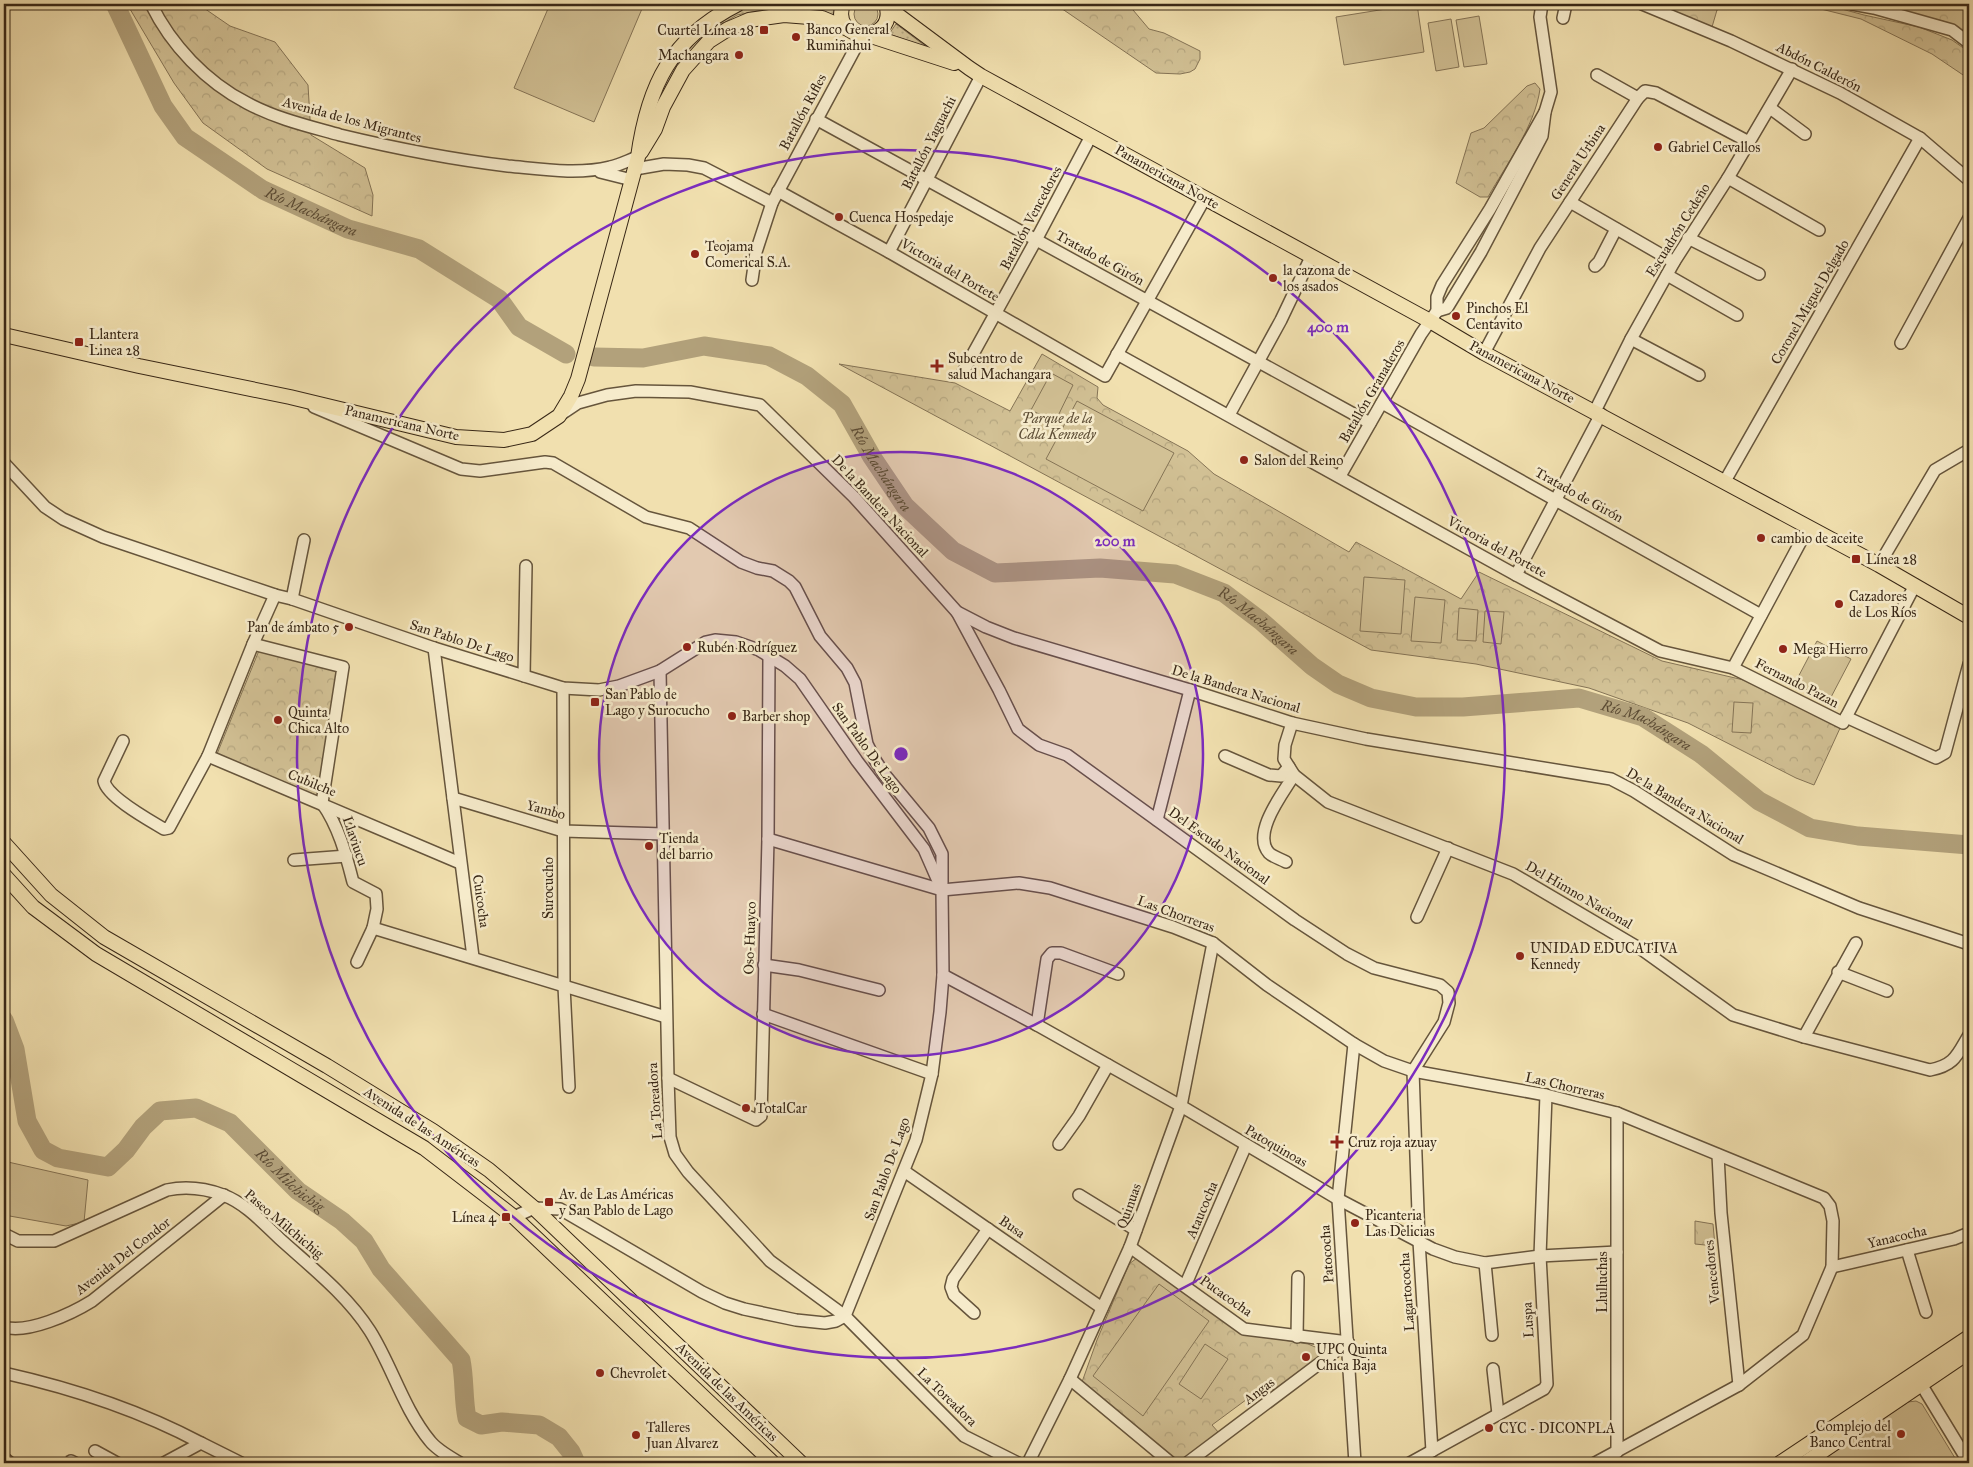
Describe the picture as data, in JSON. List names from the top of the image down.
{
  "streets": {
    "main road": ["Panamericana Norte", "Avenida de las Américas"],
    "street": [
      "Abdón Calderón",
      "Batallón Rifles",
      "Avenida de los Migrantes",
      "Batallón Yaguachi",
      "General Urbina",
      "Batallón Vencedores",
      "Escuadrón Cedeño",
      "Tratado de Girón",
      "Victoria del Portete",
      "Coronel Miguel Delgado",
      "Batallón Granaderos",
      "De la Bandera Nacional",
      "San Pablo De Lago",
      "Fernando Pazan",
      "Cubilche",
      "Yambo",
      "Llaviucu",
      "Del Escudo Nacional",
      "Surocucho",
      "Del Himno Nacional",
      "Cuicocha",
      "Las Chorreras",
      "Oso-Huayco",
      "La Toreadora",
      "Patoquinoas",
      "Quinuas",
      "Ataucocha",
      "Paseo Milchichig",
      "Busa",
      "Yanacocha",
      "Patococha",
      "Avenida Del Condor",
      "Vencedores",
      "Llulluchas",
      "Lagartococha",
      "Pucacocha",
      "Luspa",
      "Angas"
    ]
  },
  "crossings": [
    ["Abdón Calderón", "Escuadrón Cedeño"],
    ["Abdón Calderón", "Coronel Miguel Delgado"],
    ["Batallón Rifles", "Panamericana Norte"],
    ["Batallón Rifles", "Tratado de Girón"],
    ["Batallón Rifles", "Victoria del Portete"],
    ["Batallón Yaguachi", "Panamericana Norte"],
    ["Batallón Yaguachi", "Tratado de Girón"],
    ["Batallón Yaguachi", "Victoria del Portete"],
    ["General Urbina", "Panamericana Norte"],
    ["Panamericana Norte", "Batallón Vencedores"],
    ["Panamericana Norte", "Escuadrón Cedeño"],
    ["Panamericana Norte", "Coronel Miguel Delgado"],
    ["Panamericana Norte", "Batallón Granaderos"],
    ["Panamericana Norte", "De la Bandera Nacional"],
    ["Panamericana Norte", "Fernando Pazan"],
    ["Batallón Vencedores", "Tratado de Girón"],
    ["Batallón Vencedores", "Victoria del Portete"],
    ["Escuadrón Cedeño", "Tratado de Girón"],
    ["Escuadrón Cedeño", "Victoria del Portete"],
    ["Tratado de Girón", "Batallón Granaderos"],
    ["Victoria del Portete", "Batallón Granaderos"],
    ["Victoria del Portete", "Fernando Pazan"],
    ["De la Bandera Nacional", "Del Escudo Nacional"],
    ["San Pablo De Lago", "Surocucho"],
    ["San Pablo De Lago", "Cuicocha"],
    ["San Pablo De Lago", "Las Chorreras"],
    ["San Pablo De Lago", "Oso-Huayco"],
    ["San Pablo De Lago", "La Toreadora"],
    ["San Pablo De Lago", "Patoquinoas"],
    ["San Pablo De Lago", "Busa"],
    ["Cubilche", "Llaviucu"],
    ["Cubilche", "Cuicocha"],
    ["Yambo", "Surocucho"],
    ["Yambo", "Cuicocha"],
    ["Yambo", "La Toreadora"],
    ["Del Escudo Nacional", "Las Chorreras"],
    ["Del Escudo Nacional", "Lagartococha"],
    ["Las Chorreras", "Quinuas"],
    ["Las Chorreras", "Yanacocha"],
    ["Las Chorreras", "Patococha"],
    ["Las Chorreras", "Vencedores"],
    ["Las Chorreras", "Llulluchas"],
    ["Las Chorreras", "Lagartococha"],
    ["Las Chorreras", "Luspa"],
    ["Oso-Huayco", "La Toreadora"],
    ["Patoquinoas", "Quinuas"],
    ["Patoquinoas", "Ataucocha"],
    ["Patoquinoas", "Patococha"],
    ["Patoquinoas", "Llulluchas"],
    ["Patoquinoas", "Lagartococha"],
    ["Patoquinoas", "Luspa"],
    ["Quinuas", "Busa"],
    ["Quinuas", "Pucacocha"],
    ["Ataucocha", "Pucacocha"],
    ["Paseo Milchichig", "Avenida Del Condor"],
    ["Patococha", "Pucacocha"],
    ["Patococha", "Angas"],
    ["Lagartococha", "Luspa"],
    ["Pucacocha", "Angas"]
  ],
  "water": ["Río Machángara", "Río Milchichig"],
  "parks": ["Parque de la Cdla Kennedy"],
  "places": {
    "transit": [
      "Cuartel Línea 28",
      "Llantera Linea 28",
      "Línea 28",
      "San Pablo de Lago y Surocucho",
      "Av. de Las Américas y San Pablo de Lago",
      "Línea 4"
    ],
    "other": [
      "Banco General Rumiñahui",
      "Machangara",
      "Gabriel Cevallos",
      "Cuenca Hospedaje",
      "Teojama Comerical S.A.",
      "la cazona de los asados",
      "Pinchos El Centavito",
      "Salon del Reino",
      "cambio de aceite",
      "Cazadores de Los Ríos",
      "Pan de ámbato 5",
      "Rubén Rodríguez",
      "Mega Hierro",
      "Barber shop",
      "Quinta Chica Alto",
      "Tienda del barrio",
      "UNIDAD EDUCATIVA Kennedy",
      "TotalCar",
      "Picanteria Las Delicias",
      "UPC Quinta Chica Baja",
      "Chevrolet",
      "CYC - DICONPLA",
      "Complejo del Banco Central",
      "Talleres Juan Alvarez"
    ],
    "health": ["Subcentro de salud Machangara", "Cruz roja azuay"]
  },
  "rings": ["400 m", "200 m"]
}
